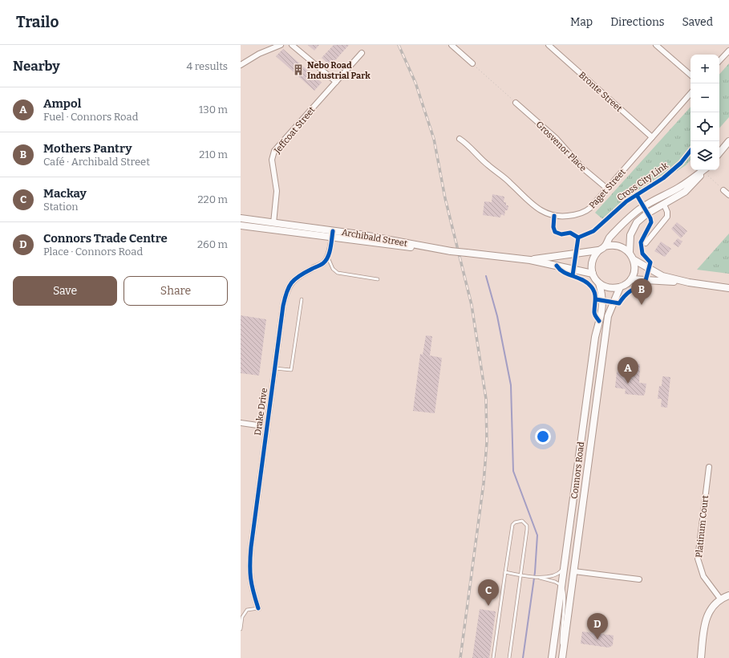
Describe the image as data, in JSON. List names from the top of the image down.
{
  "streets": {
    "street": [
      "Bronte Street",
      "Jeffcoat Street",
      "Grosvenor Place",
      "Paget Street",
      "Archibald Street",
      "Drake Drive",
      "Connors Road",
      "Platinum Court"
    ],
    "cycle path": ["Cross City Link"]
  },
  "crossings": [
    ["Bronte Street", "Paget Street"],
    ["Jeffcoat Street", "Archibald Street"],
    ["Grosvenor Place", "Paget Street"],
    ["Archibald Street", "Connors Road"]
  ],
  "places": {
    "building": ["Nebo Road Industrial Park"]
  },
  "page": {
    "header": "Trailo",
    "nav": ["Map", "Directions", "Saved"],
    "heading": ["Nearby", "4 results"],
    "map_buttons": ["+", "−"],
    "list": [
      {
        "mark": "A",
        "name": "Ampol",
        "note": "Fuel · Connors Road",
        "value": "130 m"
      },
      {
        "mark": "B",
        "name": "Mothers Pantry",
        "note": "Café · Archibald Street",
        "value": "210 m"
      },
      {
        "mark": "C",
        "name": "Mackay",
        "note": "Station",
        "value": "220 m"
      },
      {
        "mark": "D",
        "name": "Connors Trade Centre",
        "note": "Place · Connors Road",
        "value": "260 m"
      }
    ],
    "buttons": ["Save", "Share"],
    "pins": [
      "B",
      "A",
      "C",
      "D"
    ]
  }
}
